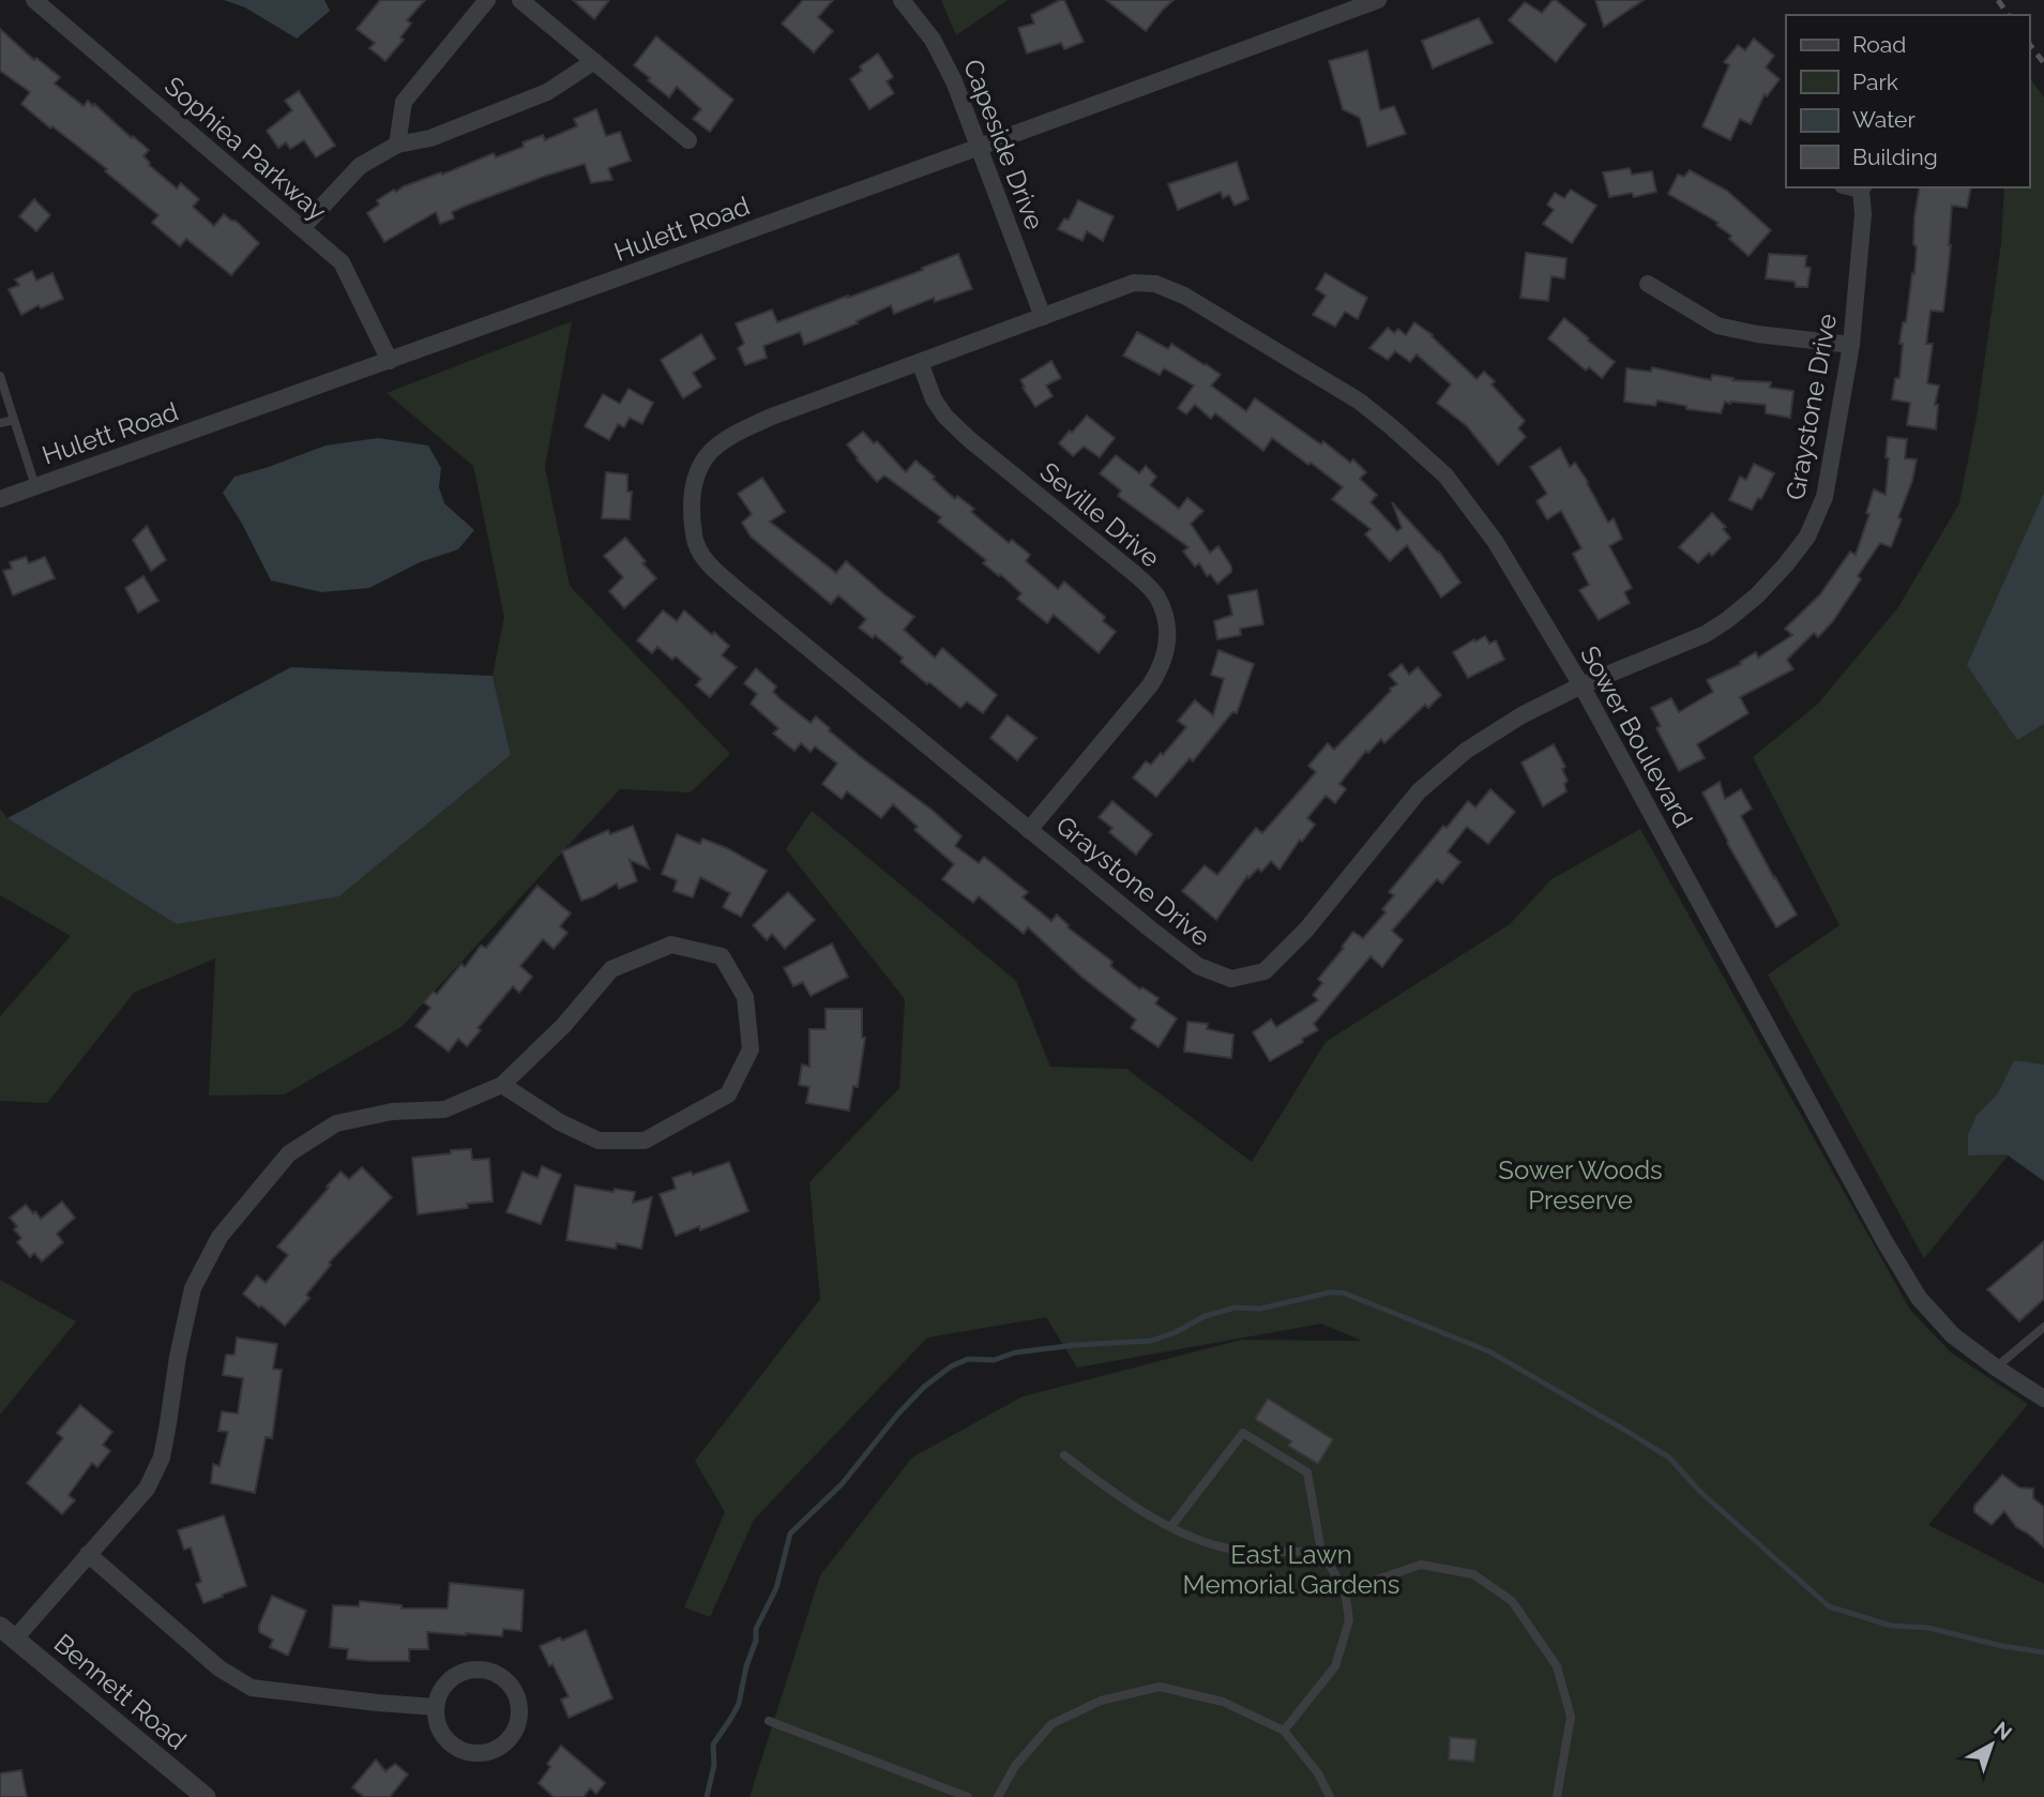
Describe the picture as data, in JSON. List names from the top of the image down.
{
  "streets": {
    "street": [
      "Capeside Drive",
      "Sophiea Parkway",
      "Hulett Road",
      "Graystone Drive",
      "Seville Drive",
      "Sower Boulevard",
      "Bennett Road"
    ]
  },
  "crossings": [
    ["Capeside Drive", "Hulett Road"],
    ["Capeside Drive", "Graystone Drive"],
    ["Capeside Drive", "Sower Boulevard"],
    ["Sophiea Parkway", "Hulett Road"],
    ["Graystone Drive", "Seville Drive"],
    ["Graystone Drive", "Sower Boulevard"]
  ],
  "parks": ["Sower Woods Preserve", "East Lawn Memorial Gardens"],
  "legend": [
    "Road",
    "Park",
    "Water",
    "Building"
  ],
  "north": "top right"
}
